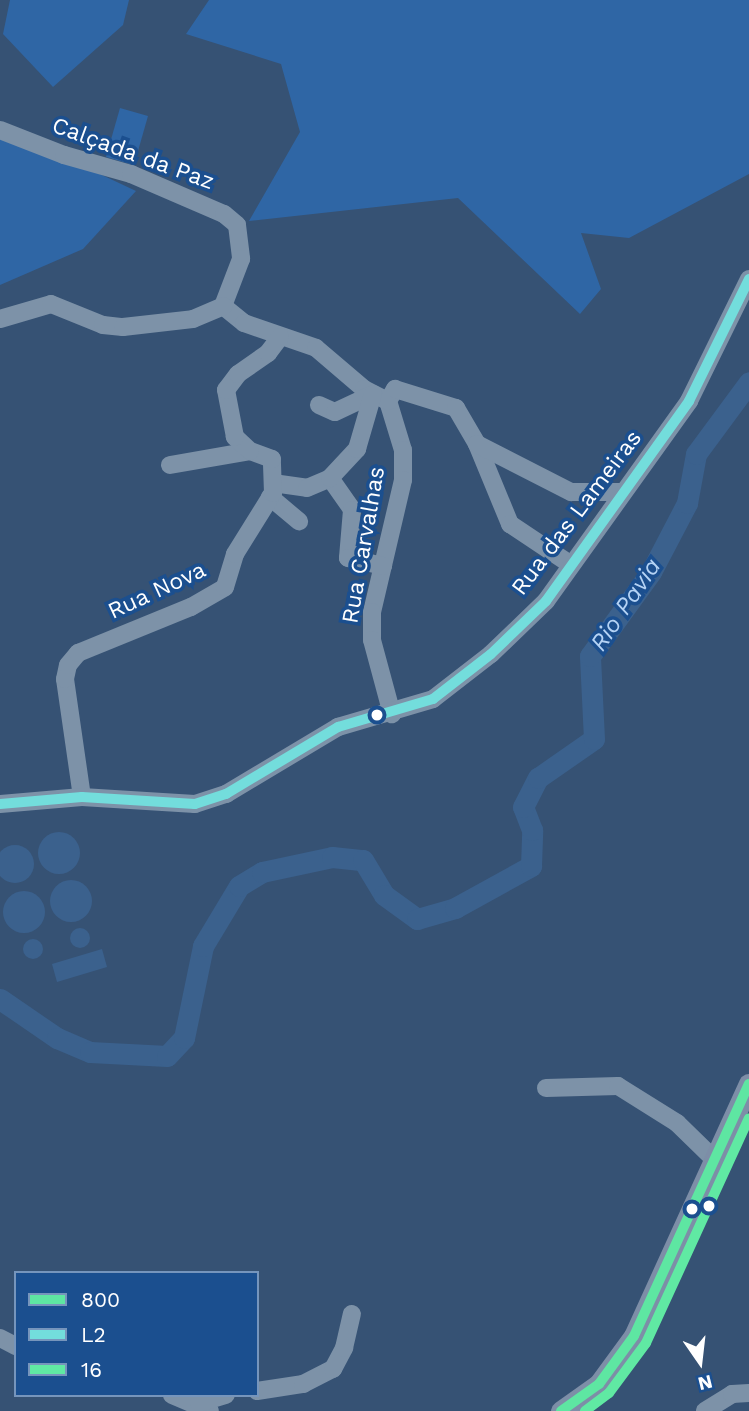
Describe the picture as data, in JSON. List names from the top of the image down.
{
  "streets": {
    "street": [
      "Calçada da Paz",
      "Rua das Lameiras",
      "Rua Carvalhas",
      "Rua Nova"
    ]
  },
  "crossings": [
    ["Rua das Lameiras", "Rua Carvalhas"],
    ["Rua das Lameiras", "Rua Nova"]
  ],
  "water": ["Rio Pavia"],
  "lines": ["transit line L2", "transit line 800", "transit line 16"],
  "legend": ["800", "L2", "16"],
  "north": "bottom"
}
